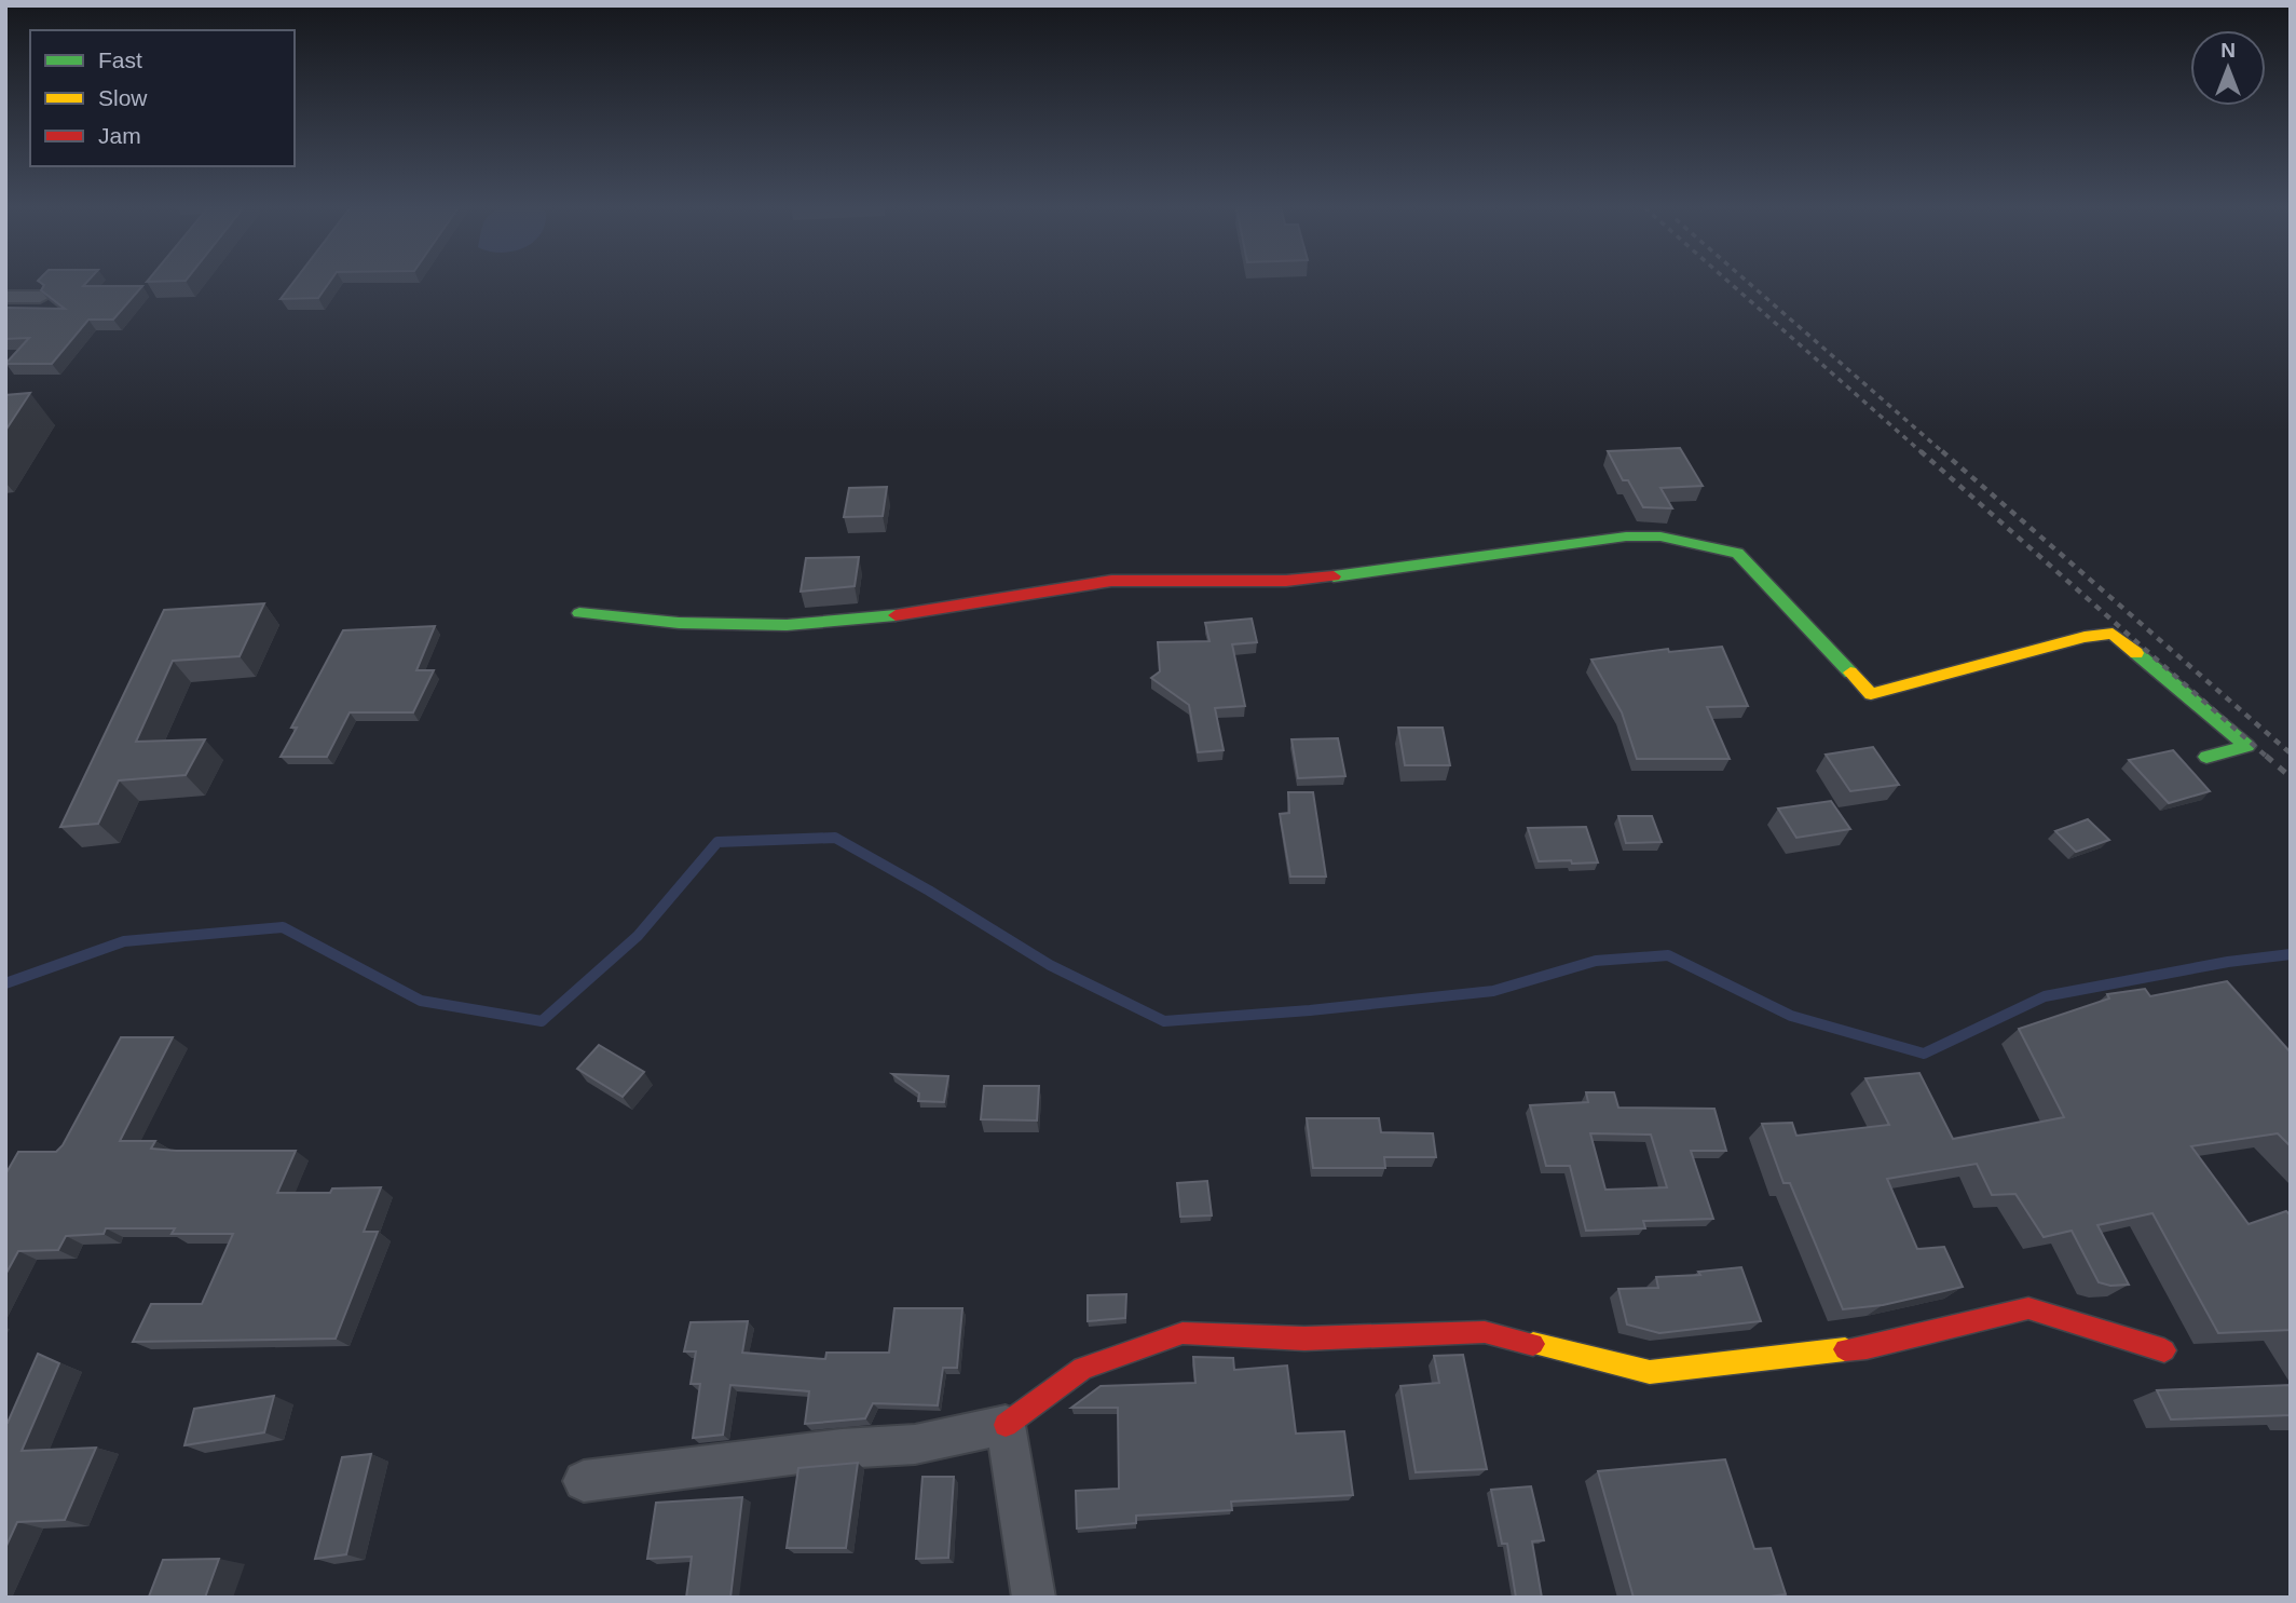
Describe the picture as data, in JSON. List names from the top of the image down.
{
  "legend": ["Fast", "Slow", "Jam"],
  "north": "top"
}
